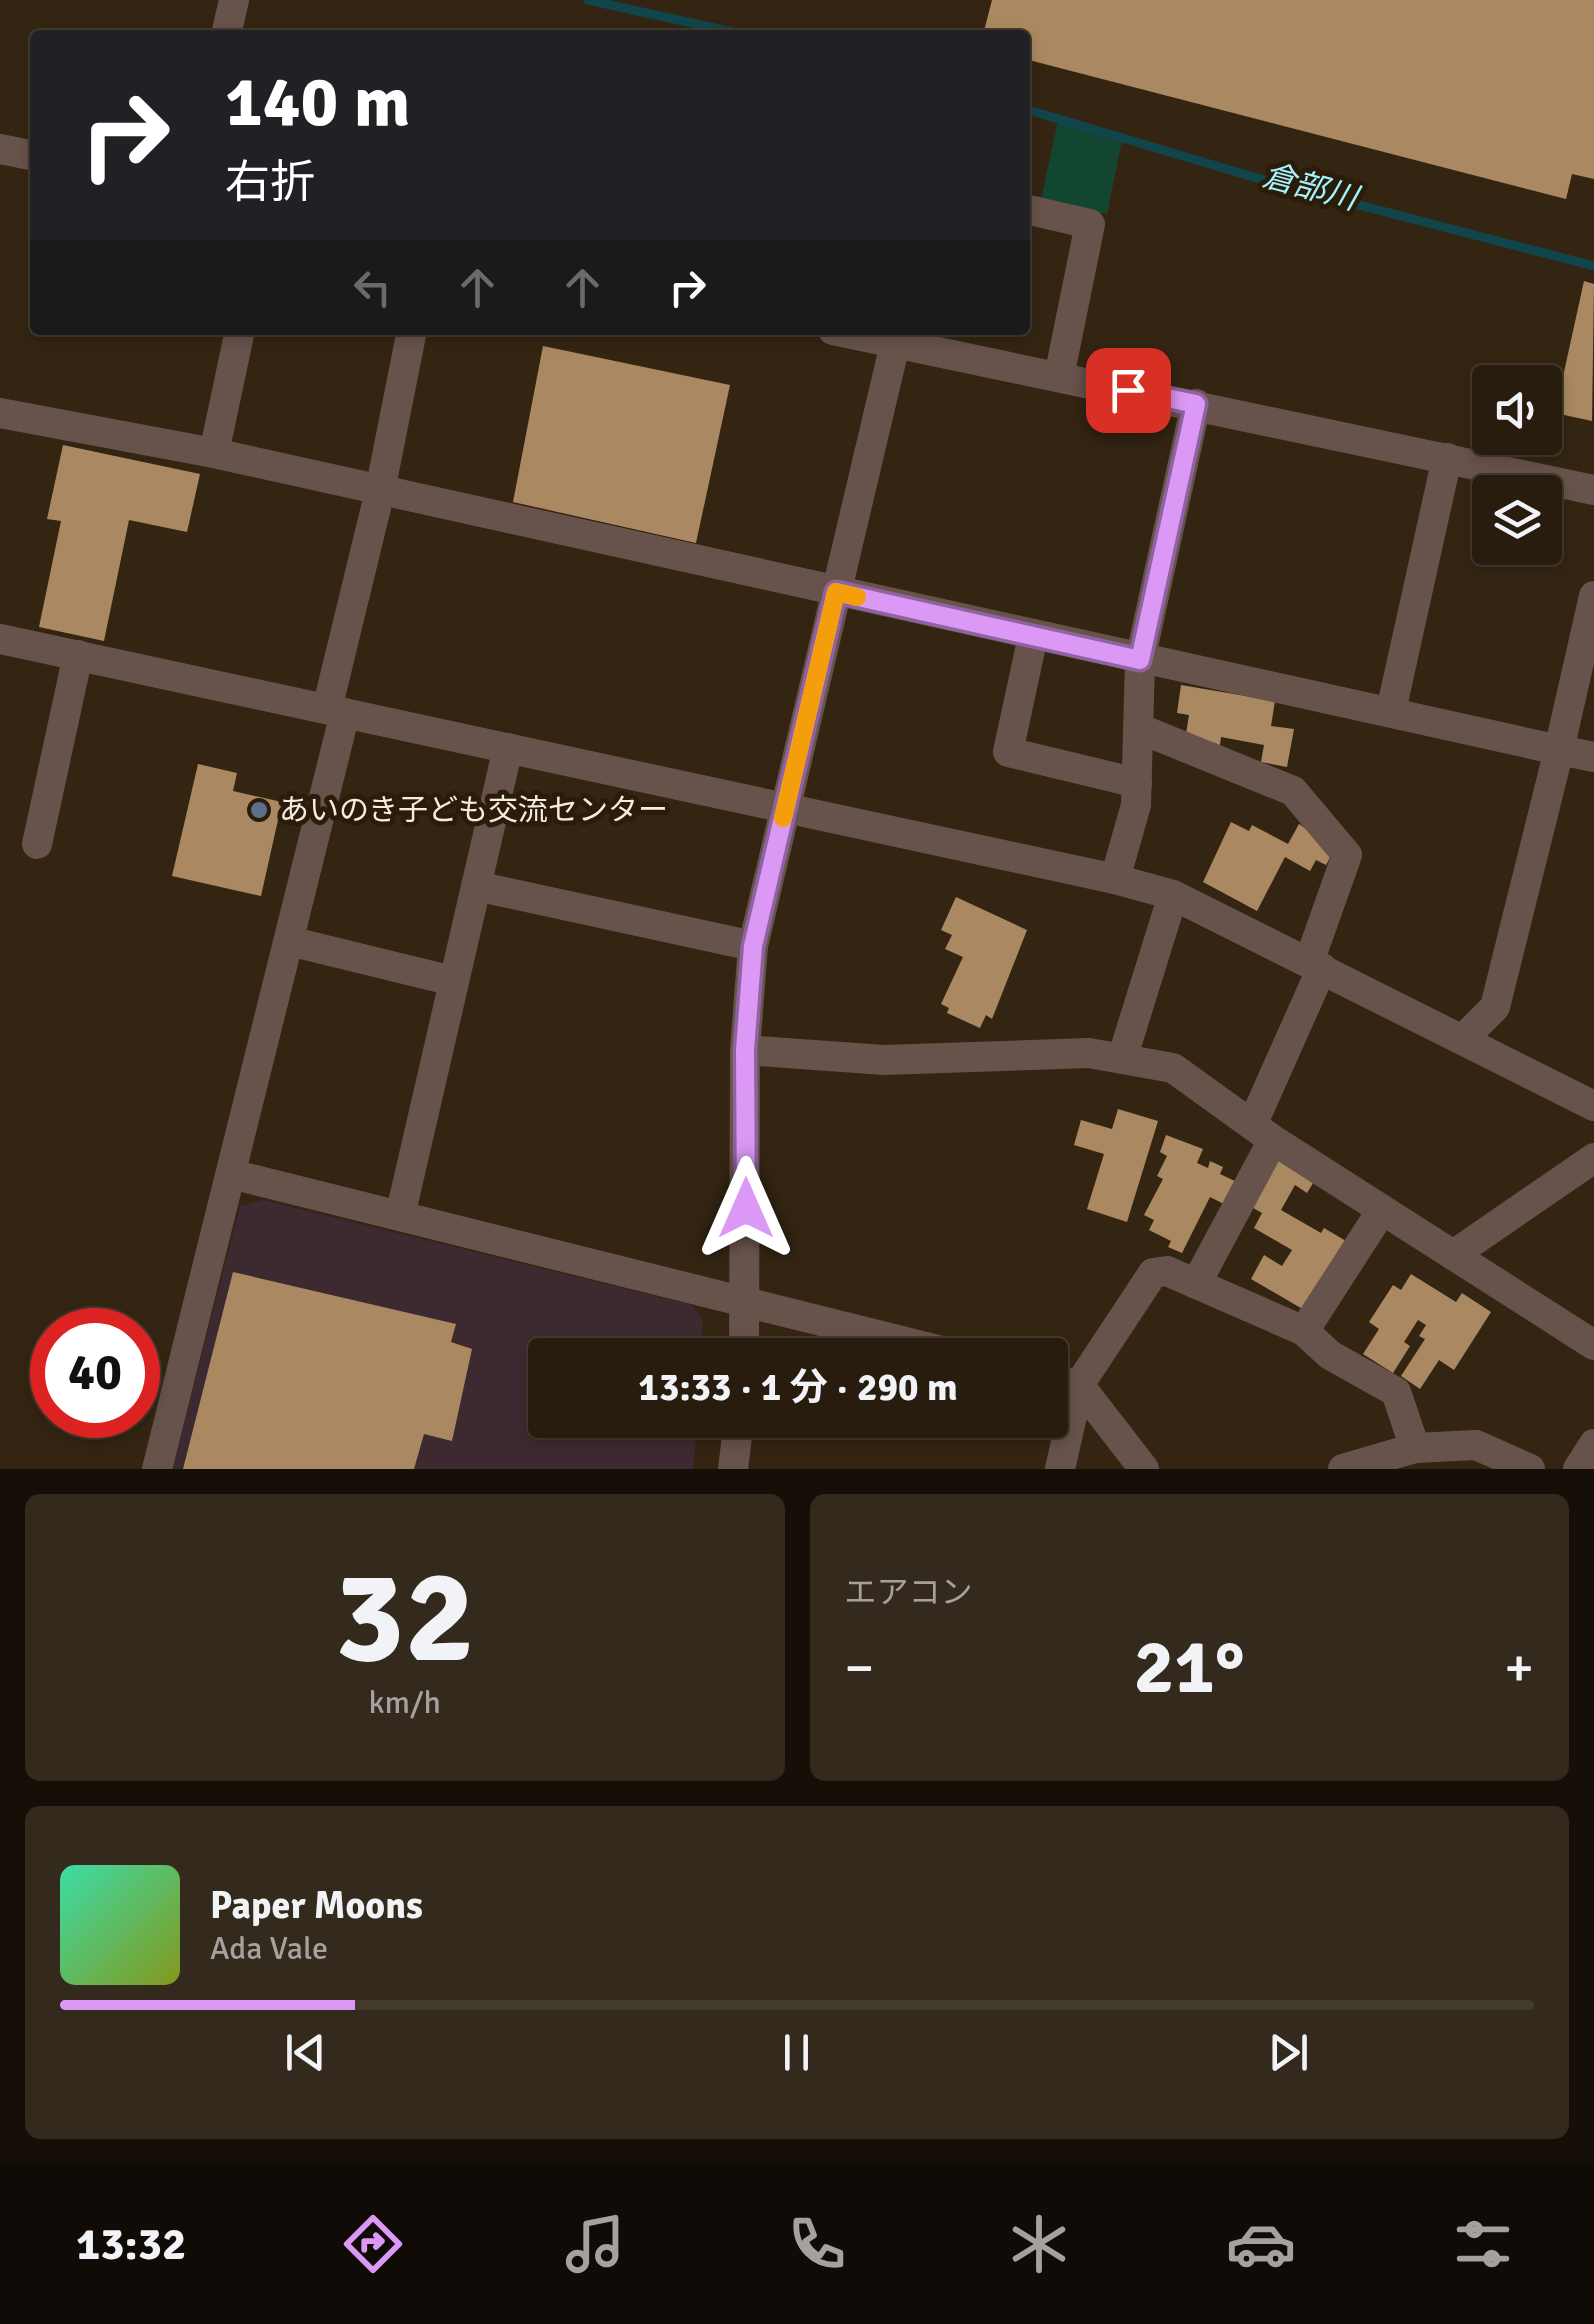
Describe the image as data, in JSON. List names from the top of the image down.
{
  "water": ["倉部川"],
  "places": ["あいのき子ども交流センター"],
  "page": {
    "turn": ["140 m", "右折"],
    "limit": "40",
    "trip": "13:33 · 1 分 · 290 m",
    "tile": [
      ["32", "km/h"],
      "エアコン"
    ],
    "heat": ["−", "21°", "+"],
    "song": ["Paper Moons", "Ada Vale"],
    "tabs": "13:32"
  }
}
